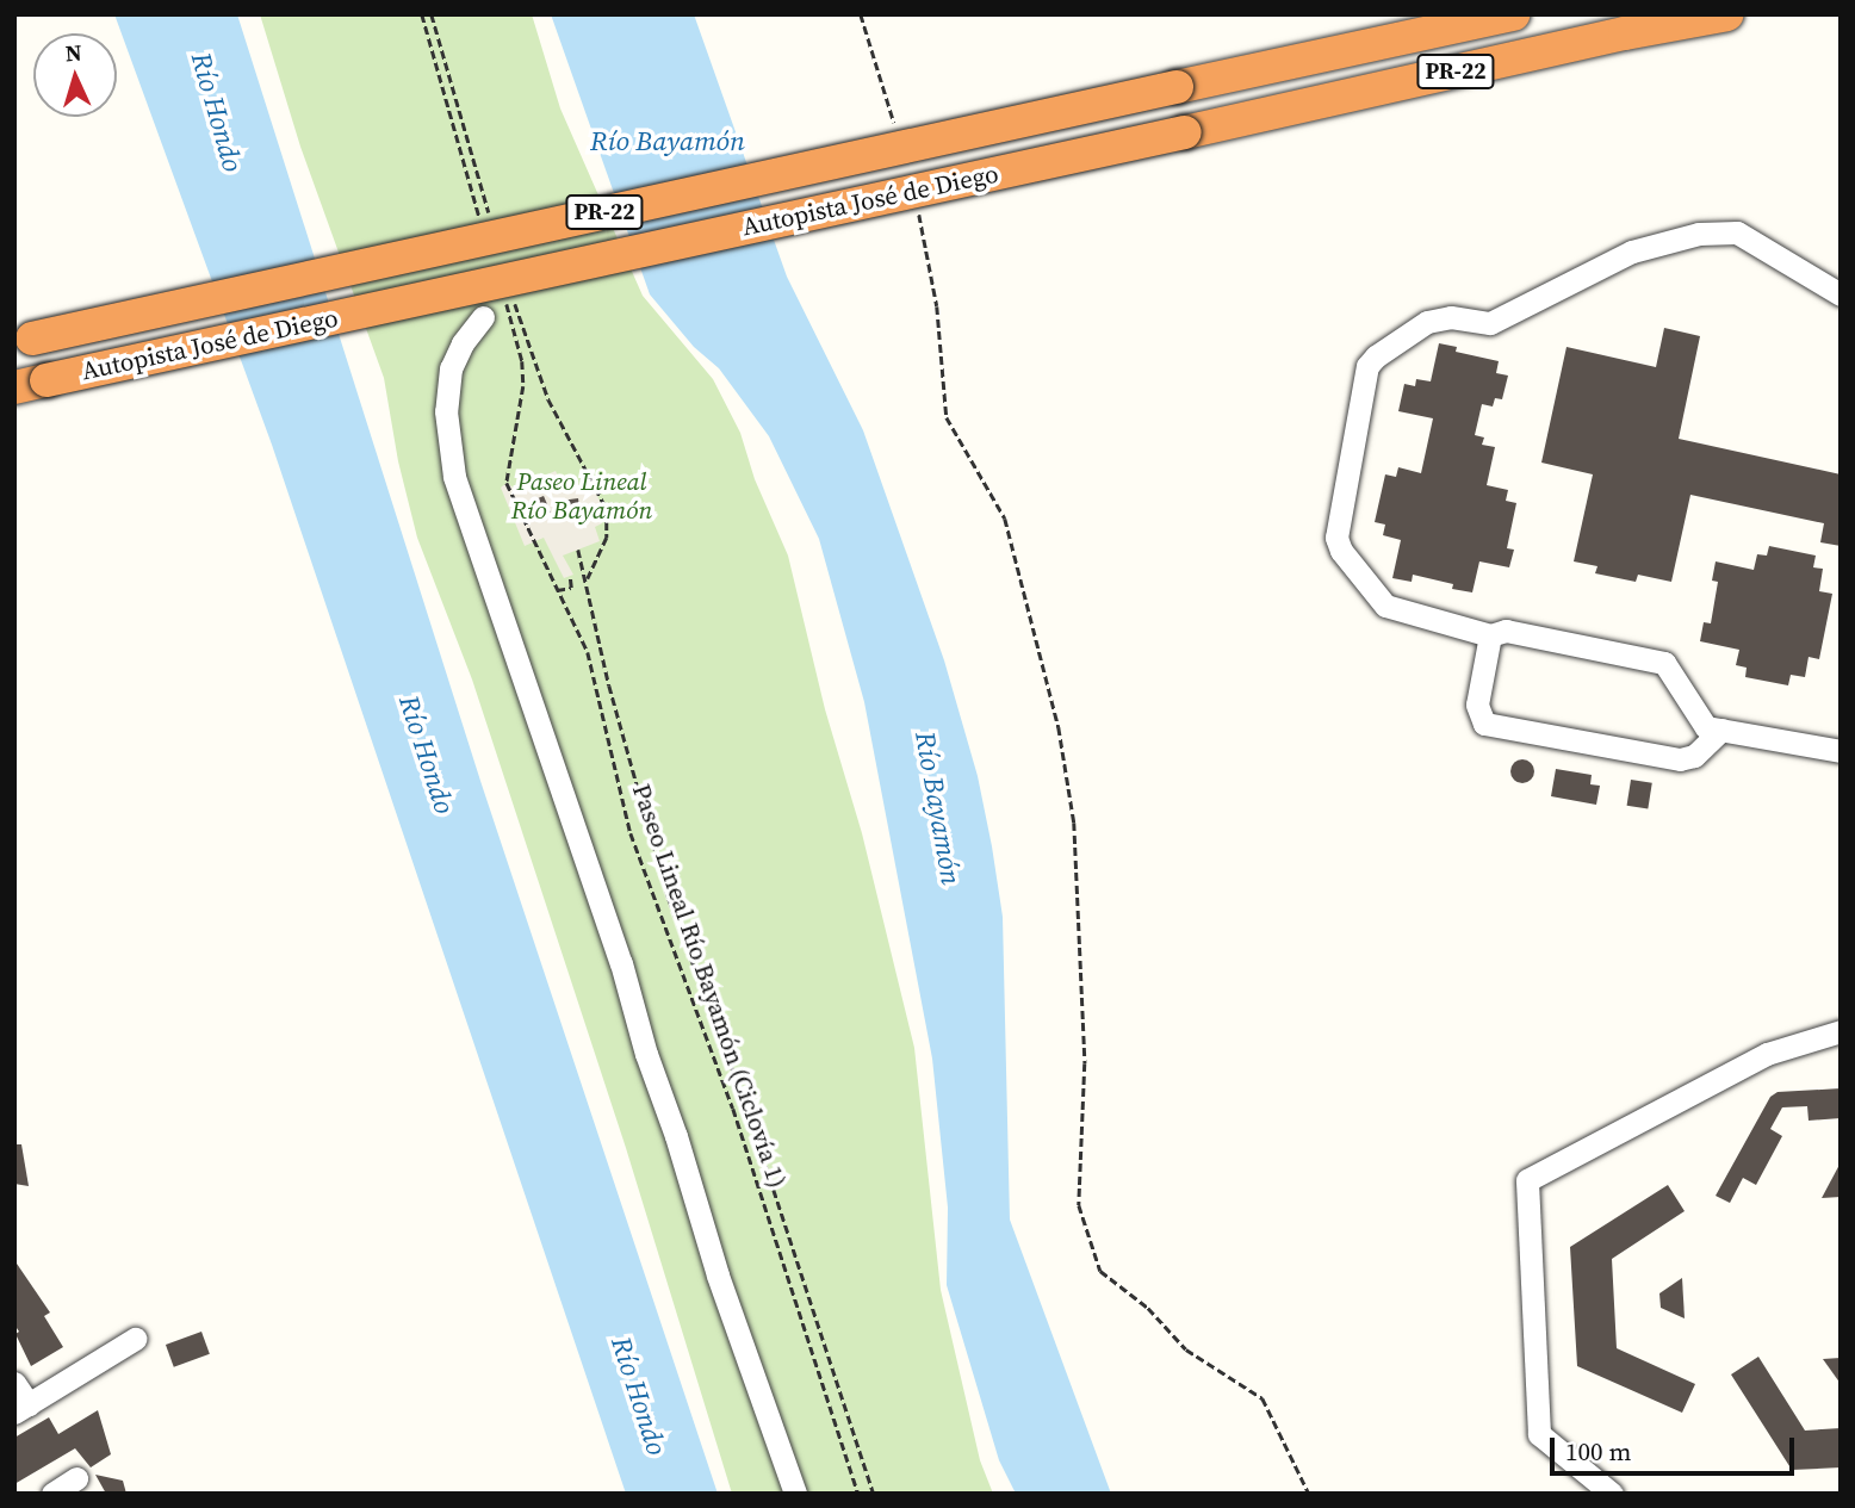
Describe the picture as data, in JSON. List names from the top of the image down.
{
  "streets": {
    "highway": ["PR-22", "Autopista José de Diego"],
    "path": ["Paseo Lineal Río Bayamón (Ciclovía 1)"]
  },
  "water": ["Río Hondo", "Río Bayamón"],
  "parks": ["Paseo Lineal Río Bayamón"],
  "scale_bar": "100 m",
  "north": "top"
}
